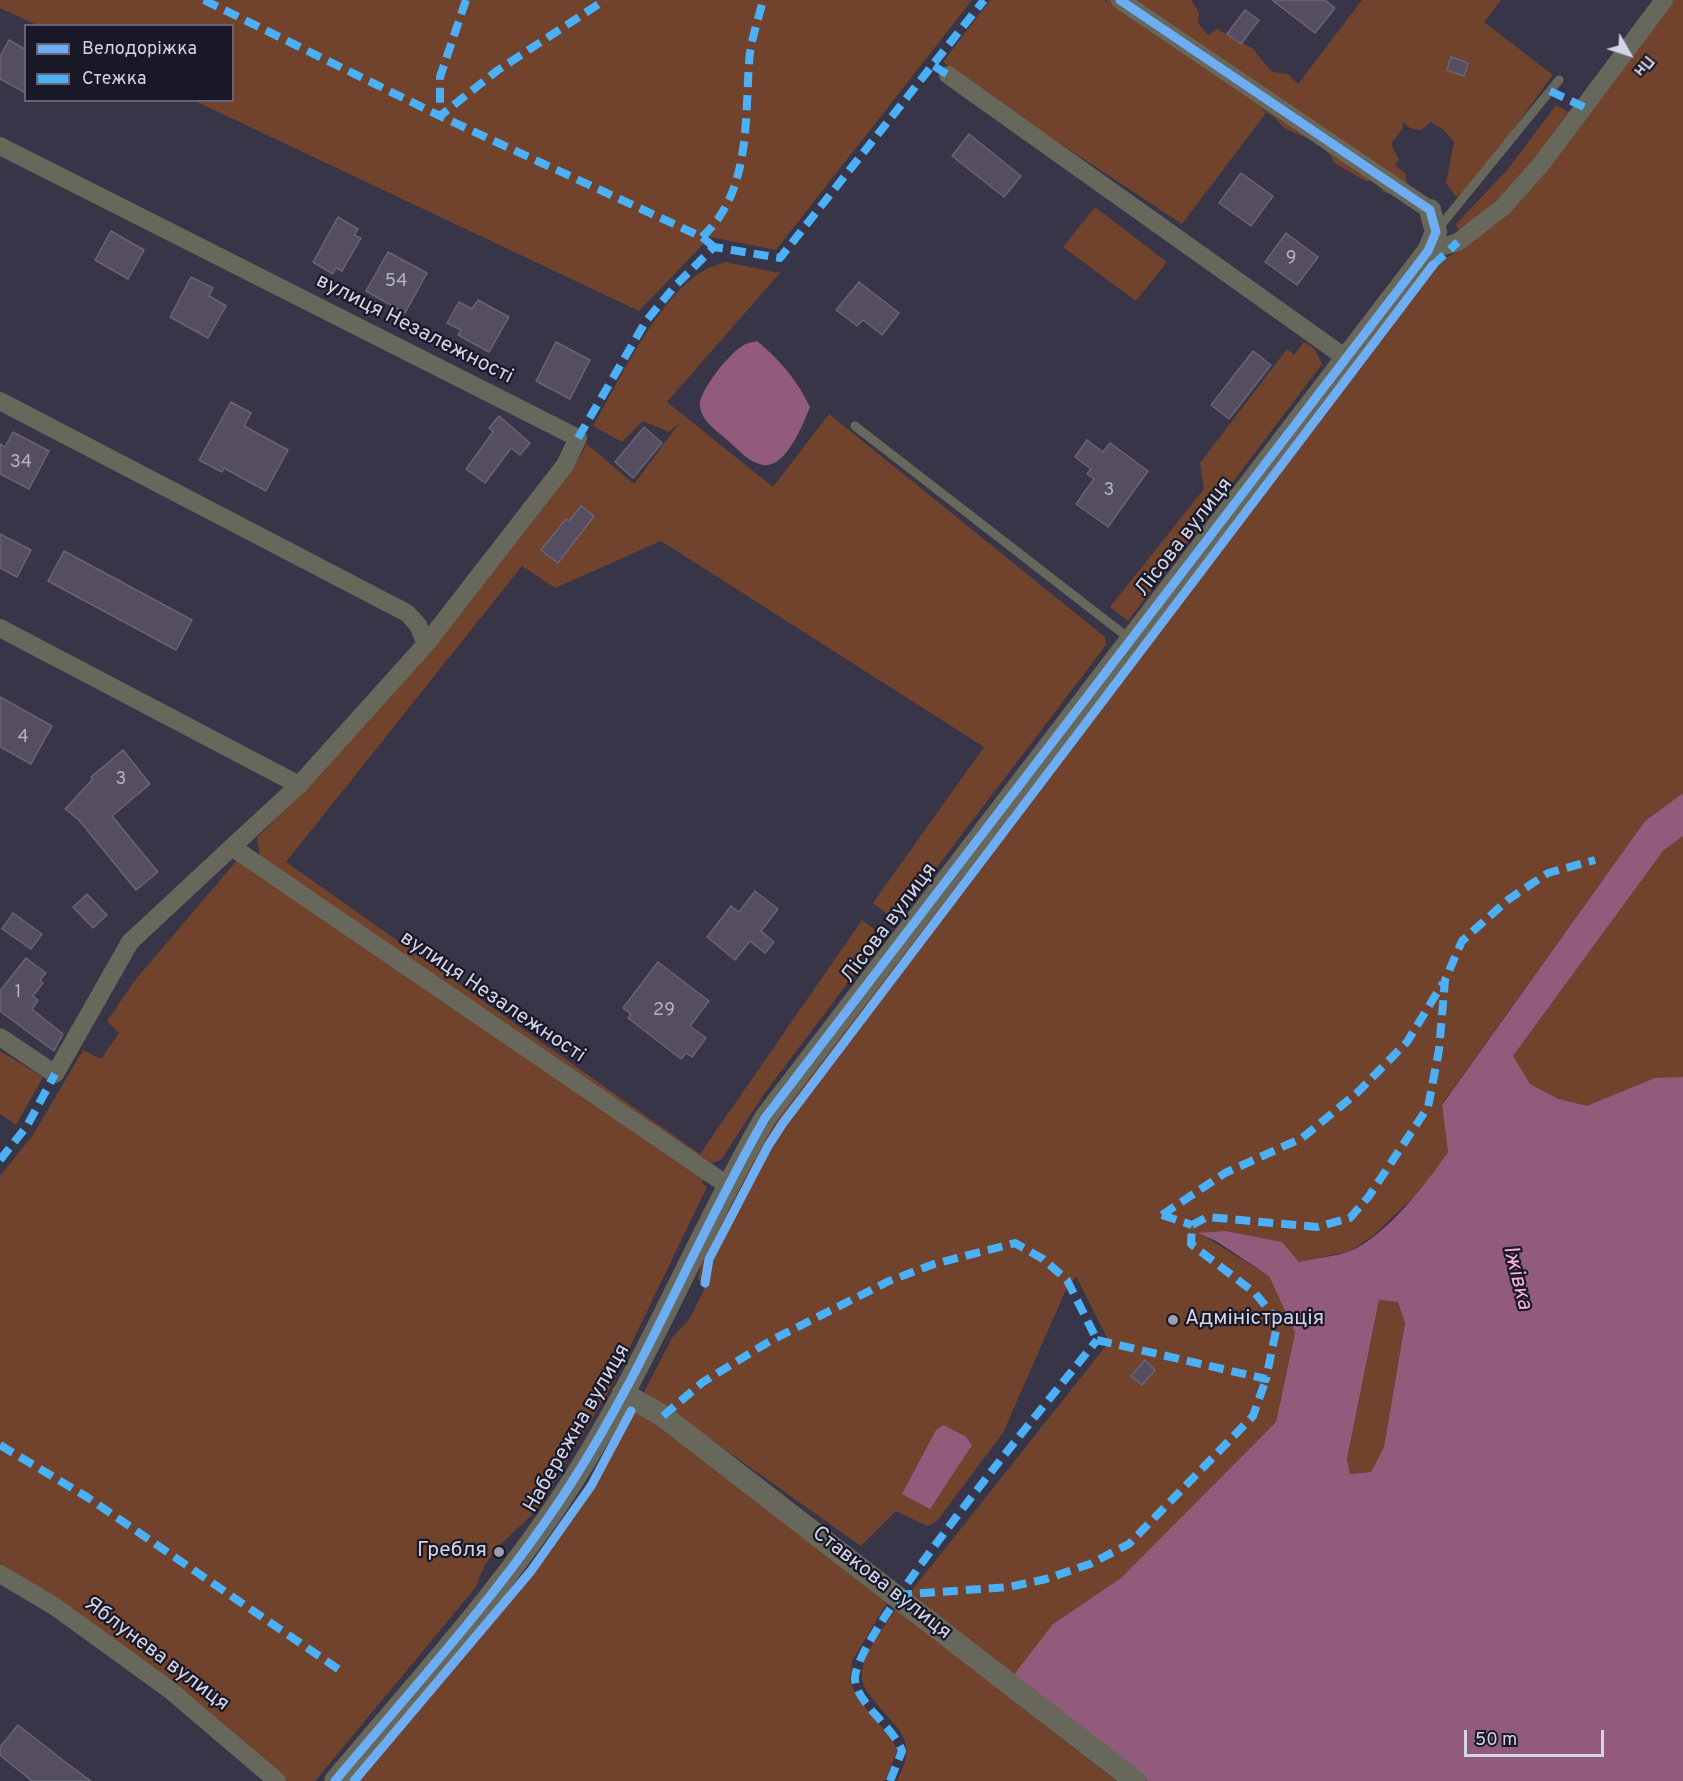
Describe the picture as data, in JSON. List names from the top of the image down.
{
  "streets": {
    "street": [
      "вулиця Незалежності",
      "Лісова вулиця",
      "Набережна вулиця",
      "Ставкова вулиця",
      "Яблунева вулиця"
    ]
  },
  "crossings": [
    ["вулиця Незалежності", "Лісова вулиця"],
    ["вулиця Незалежності", "Набережна вулиця"],
    ["Лісова вулиця", "Набережна вулиця"],
    ["Набережна вулиця", "Ставкова вулиця"]
  ],
  "water": ["Іжівка"],
  "places": ["Адміністрація", "Гребля"],
  "house_numbers": [
    "9",
    "54",
    "34",
    "3",
    "4",
    "3",
    "1",
    "29"
  ],
  "legend": ["Велодоріжка", "Стежка"],
  "scale_bar": "50 m",
  "north": "bottom right"
}
